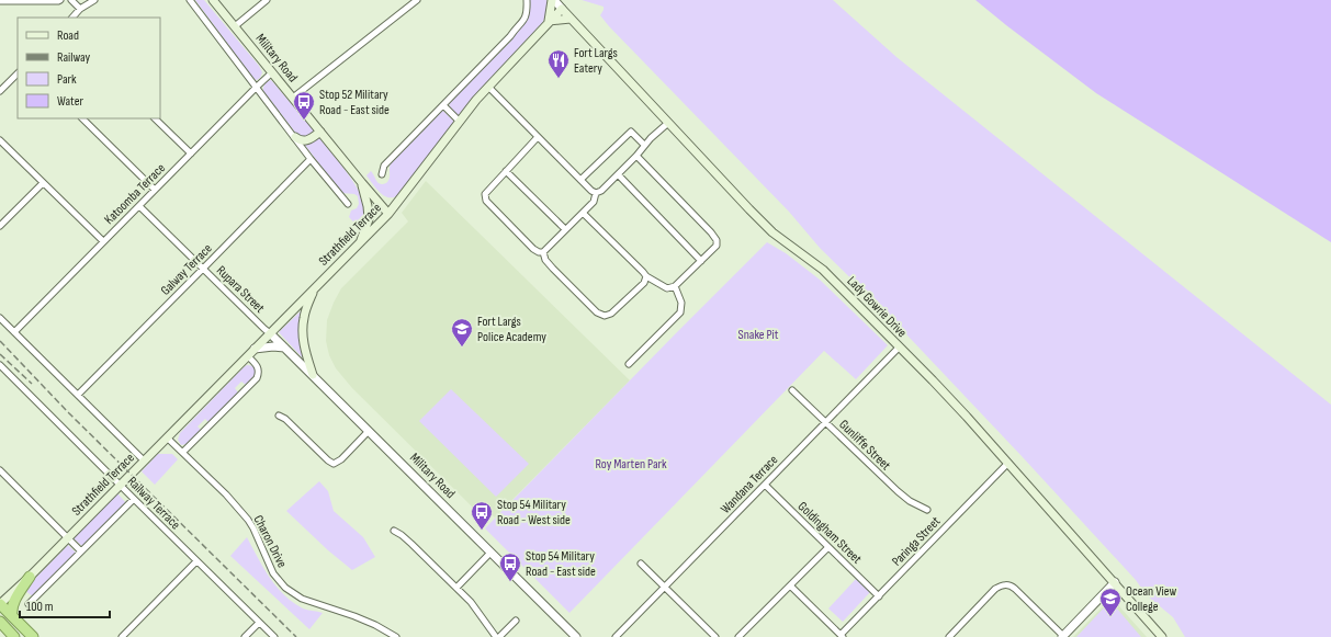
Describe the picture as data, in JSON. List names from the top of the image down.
{
  "streets": {
    "main road": ["Military Road", "Strathfield Terrace", "Lady Gowrie Drive"],
    "street": [
      "Katoomba Terrace",
      "Galway Terrace",
      "Rupara Street",
      "Gunliffe Street",
      "Wandana Terrace",
      "Railway Terrace",
      "Goldingham Street",
      "Charon Drive",
      "Paringa Street"
    ]
  },
  "crossings": [
    ["Military Road", "Katoomba Terrace"],
    ["Military Road", "Strathfield Terrace"],
    ["Military Road", "Rupara Street"],
    ["Katoomba Terrace", "Rupara Street"],
    ["Katoomba Terrace", "Railway Terrace"],
    ["Strathfield Terrace", "Rupara Street"],
    ["Strathfield Terrace", "Lady Gowrie Drive"],
    ["Strathfield Terrace", "Railway Terrace"],
    ["Strathfield Terrace", "Charon Drive"],
    ["Galway Terrace", "Rupara Street"],
    ["Galway Terrace", "Railway Terrace"],
    ["Lady Gowrie Drive", "Wandana Terrace"],
    ["Lady Gowrie Drive", "Paringa Street"],
    ["Gunliffe Street", "Wandana Terrace"],
    ["Wandana Terrace", "Goldingham Street"],
    ["Goldingham Street", "Paringa Street"]
  ],
  "parks": ["Snake Pit", "Roy Marten Park"],
  "places": {
    "restaurant": ["Fort Largs Eatery"],
    "bus stop": ["Stop 52 Military Road - East side", "Stop 54 Military Road - West side", "Stop 54 Military Road - East side"],
    "school or university": ["Fort Largs Police Academy", "Ocean View College"]
  },
  "legend": [
    "Road",
    "Railway",
    "Park",
    "Water"
  ],
  "scale_bar": "100 m"
}
